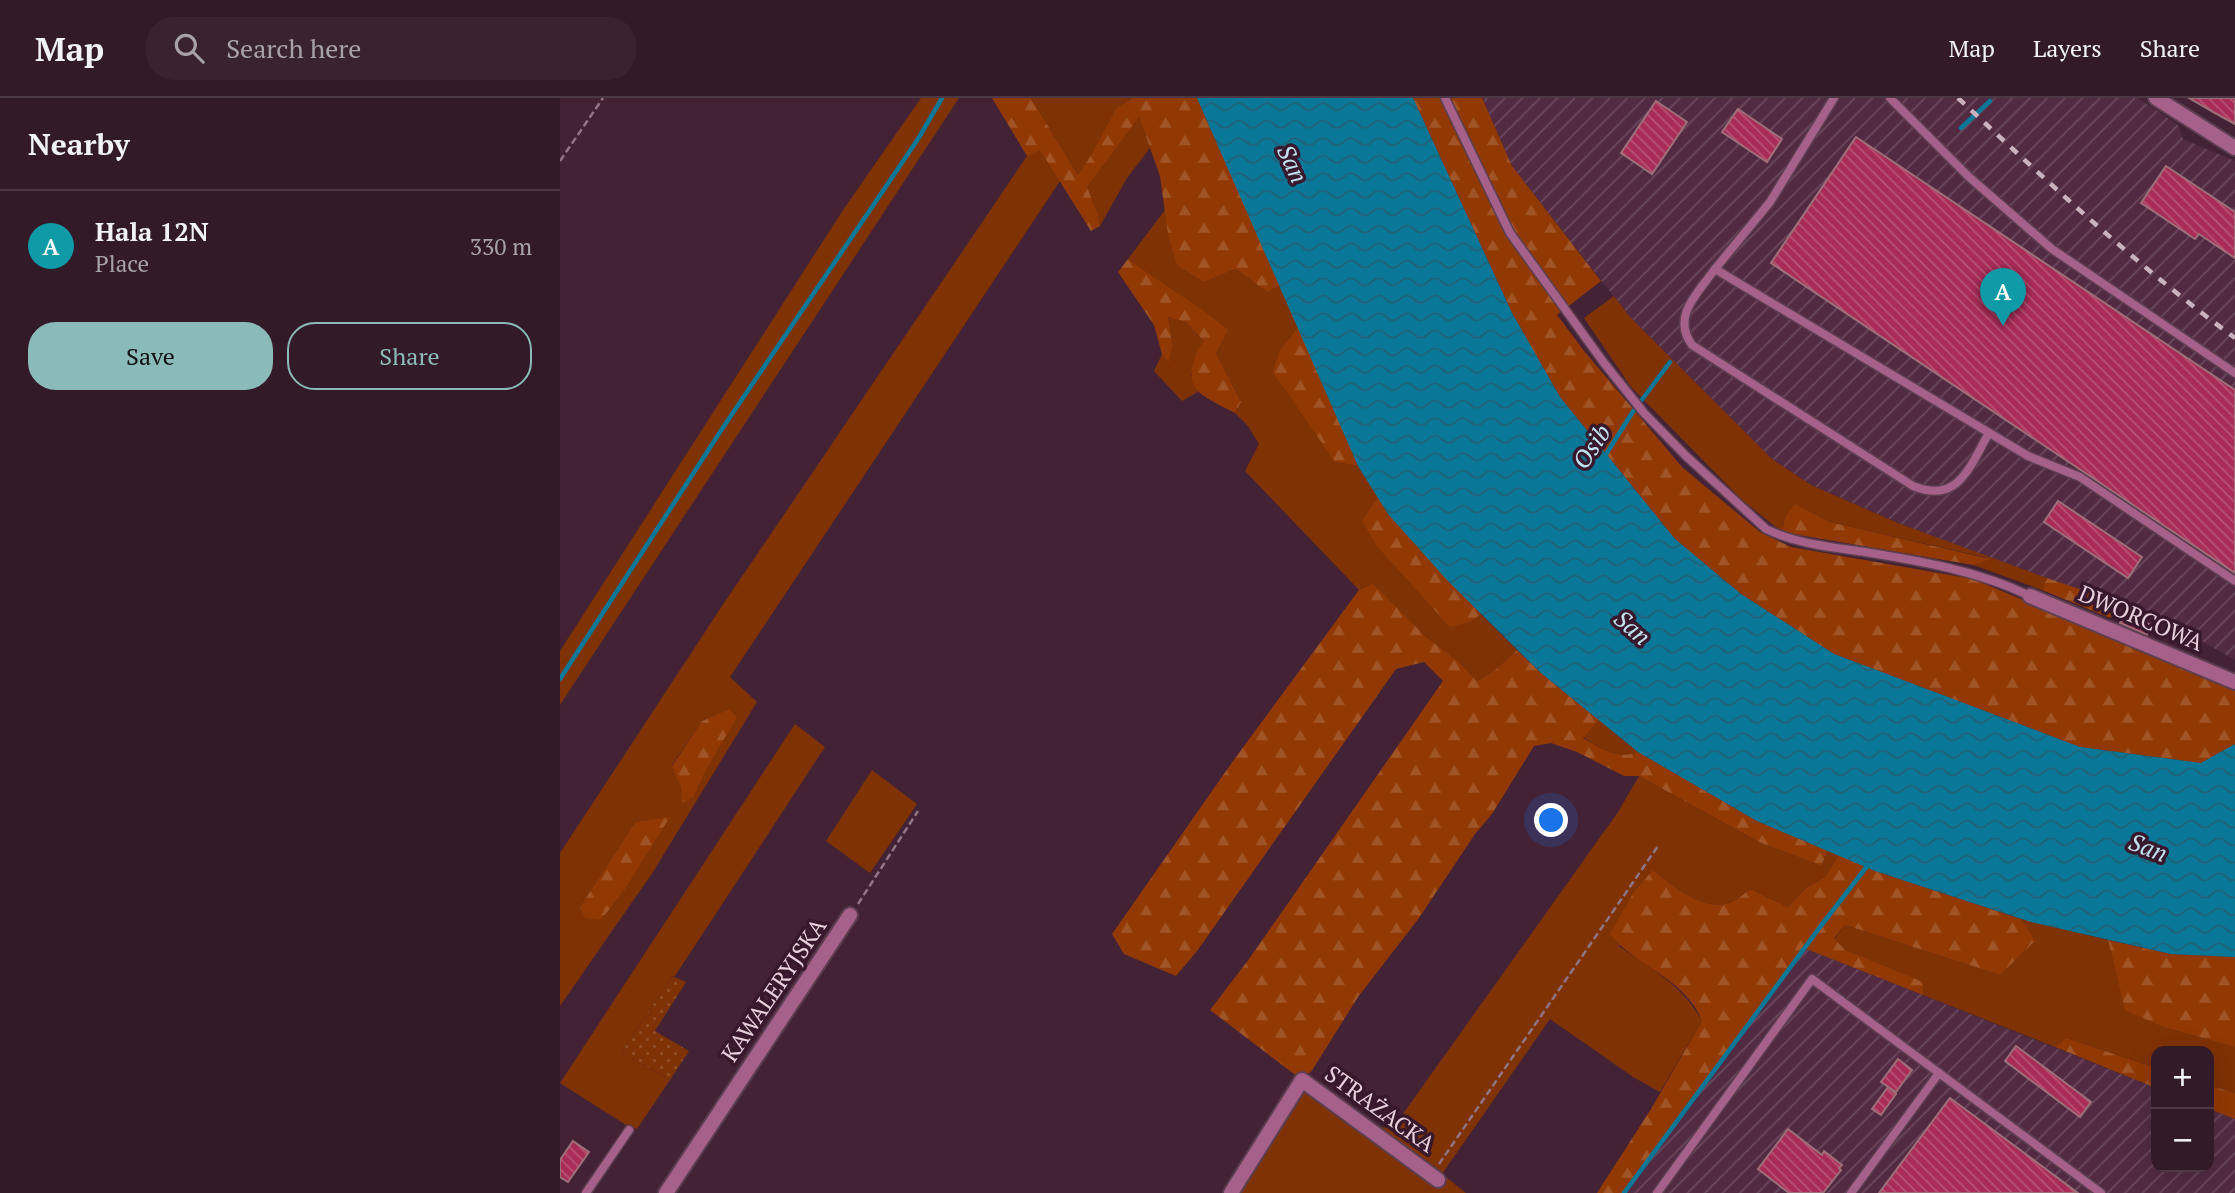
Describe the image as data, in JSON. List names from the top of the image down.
{
  "streets": {
    "street": ["DWORCOWA", "KAWALERYJSKA", "STRAŻACKA"]
  },
  "water": ["San", "Osib"],
  "page": {
    "header": "Map",
    "search": "Search here",
    "nav": ["Map", "Layers", "Share"],
    "heading": "Nearby",
    "list": [
      {
        "mark": "A",
        "name": "Hala 12N",
        "note": "Place",
        "value": "330 m"
      }
    ],
    "pins": "A",
    "buttons": ["Save", "Share"],
    "map_buttons": ["+", "−"]
  }
}
